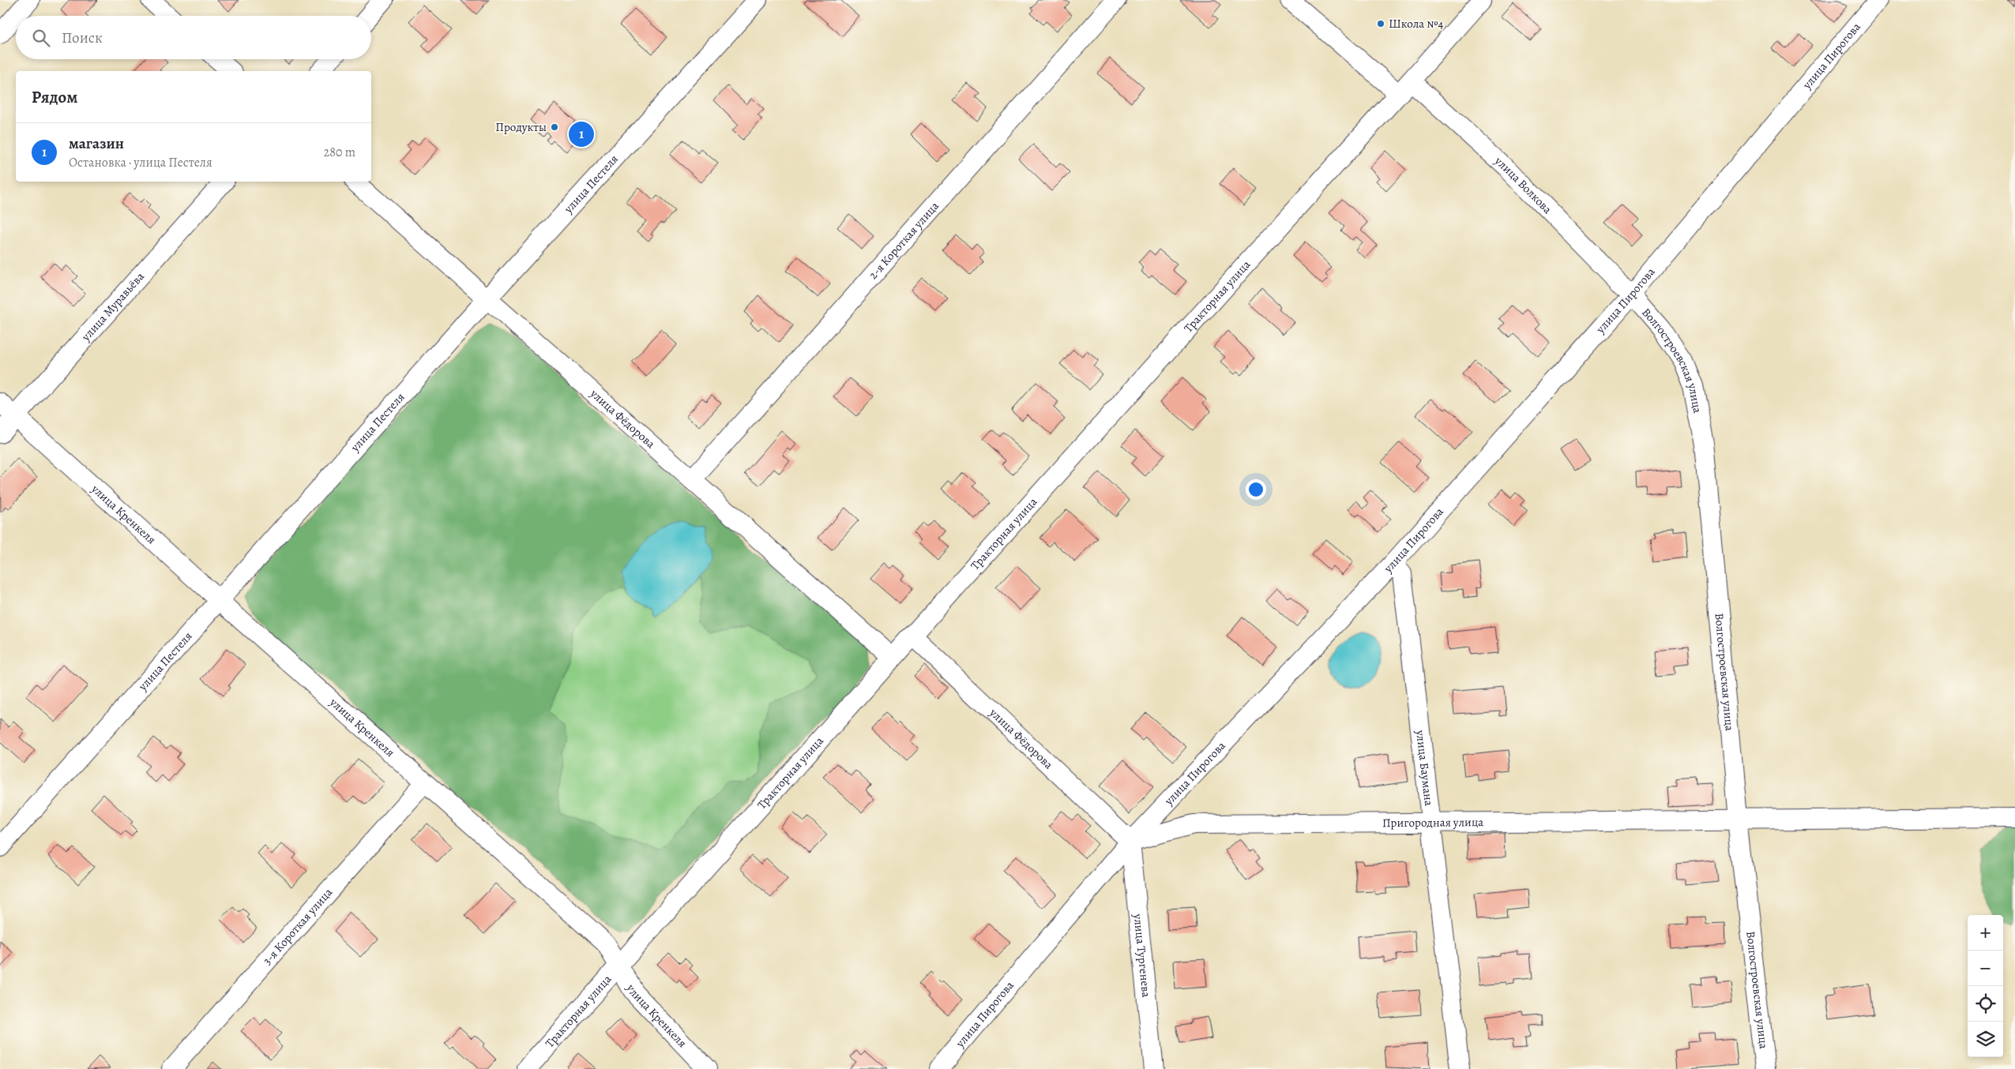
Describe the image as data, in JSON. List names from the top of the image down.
{
  "streets": {
    "street": [
      "улица Пирогова",
      "улица Пестеля",
      "улица Волкова",
      "2-я Короткая улица",
      "Тракторная улица",
      "улица Муравьёва",
      "Волгостроевская улица",
      "улица Фёдорова",
      "улица Кренкеля",
      "улица Баумана",
      "Пригородная улица",
      "3-я Короткая улица",
      "улица Тургенева"
    ]
  },
  "crossings": [
    ["улица Пирогова", "улица Волкова"],
    ["улица Пирогова", "Волгостроевская улица"],
    ["улица Пирогова", "улица Фёдорова"],
    ["улица Пирогова", "улица Баумана"],
    ["улица Пирогова", "Пригородная улица"],
    ["улица Пирогова", "улица Тургенева"],
    ["улица Пестеля", "улица Фёдорова"],
    ["улица Пестеля", "улица Кренкеля"],
    ["улица Волкова", "Тракторная улица"],
    ["улица Волкова", "Волгостроевская улица"],
    ["2-я Короткая улица", "улица Фёдорова"],
    ["Тракторная улица", "улица Фёдорова"],
    ["Тракторная улица", "улица Кренкеля"],
    ["улица Муравьёва", "улица Кренкеля"],
    ["Волгостроевская улица", "Пригородная улица"],
    ["улица Фёдорова", "Пригородная улица"],
    ["улица Фёдорова", "улица Тургенева"],
    ["улица Кренкеля", "3-я Короткая улица"],
    ["улица Баумана", "Пригородная улица"],
    ["Пригородная улица", "улица Тургенева"]
  ],
  "places": ["Школа №4", "Продукты"],
  "page": {
    "search": "Поиск",
    "heading": "Рядом",
    "pins": "1",
    "list": [
      {
        "mark": "1",
        "name": "магазин",
        "note": "Остановка · улица Пестеля",
        "value": "280 m"
      }
    ],
    "map_buttons": ["+", "−"]
  }
}
